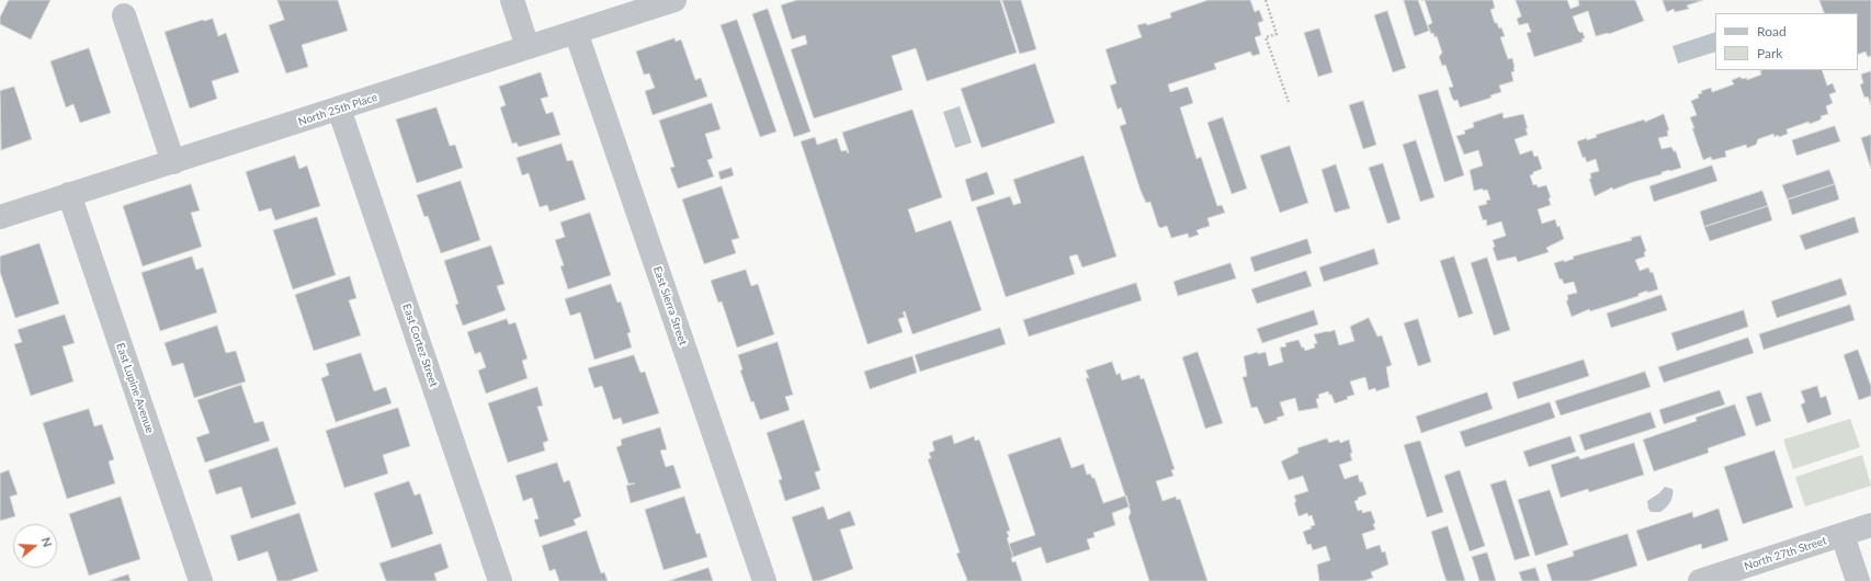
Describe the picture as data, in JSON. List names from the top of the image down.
{
  "streets": {
    "street": [
      "North 25th Place",
      "East Sierra Street",
      "East Cortez Street",
      "East Lupine Avenue",
      "North 27th Street"
    ]
  },
  "crossings": [
    ["North 25th Place", "East Sierra Street"],
    ["North 25th Place", "East Cortez Street"],
    ["North 25th Place", "East Lupine Avenue"]
  ],
  "legend": ["Road", "Park"],
  "north": "right"
}
